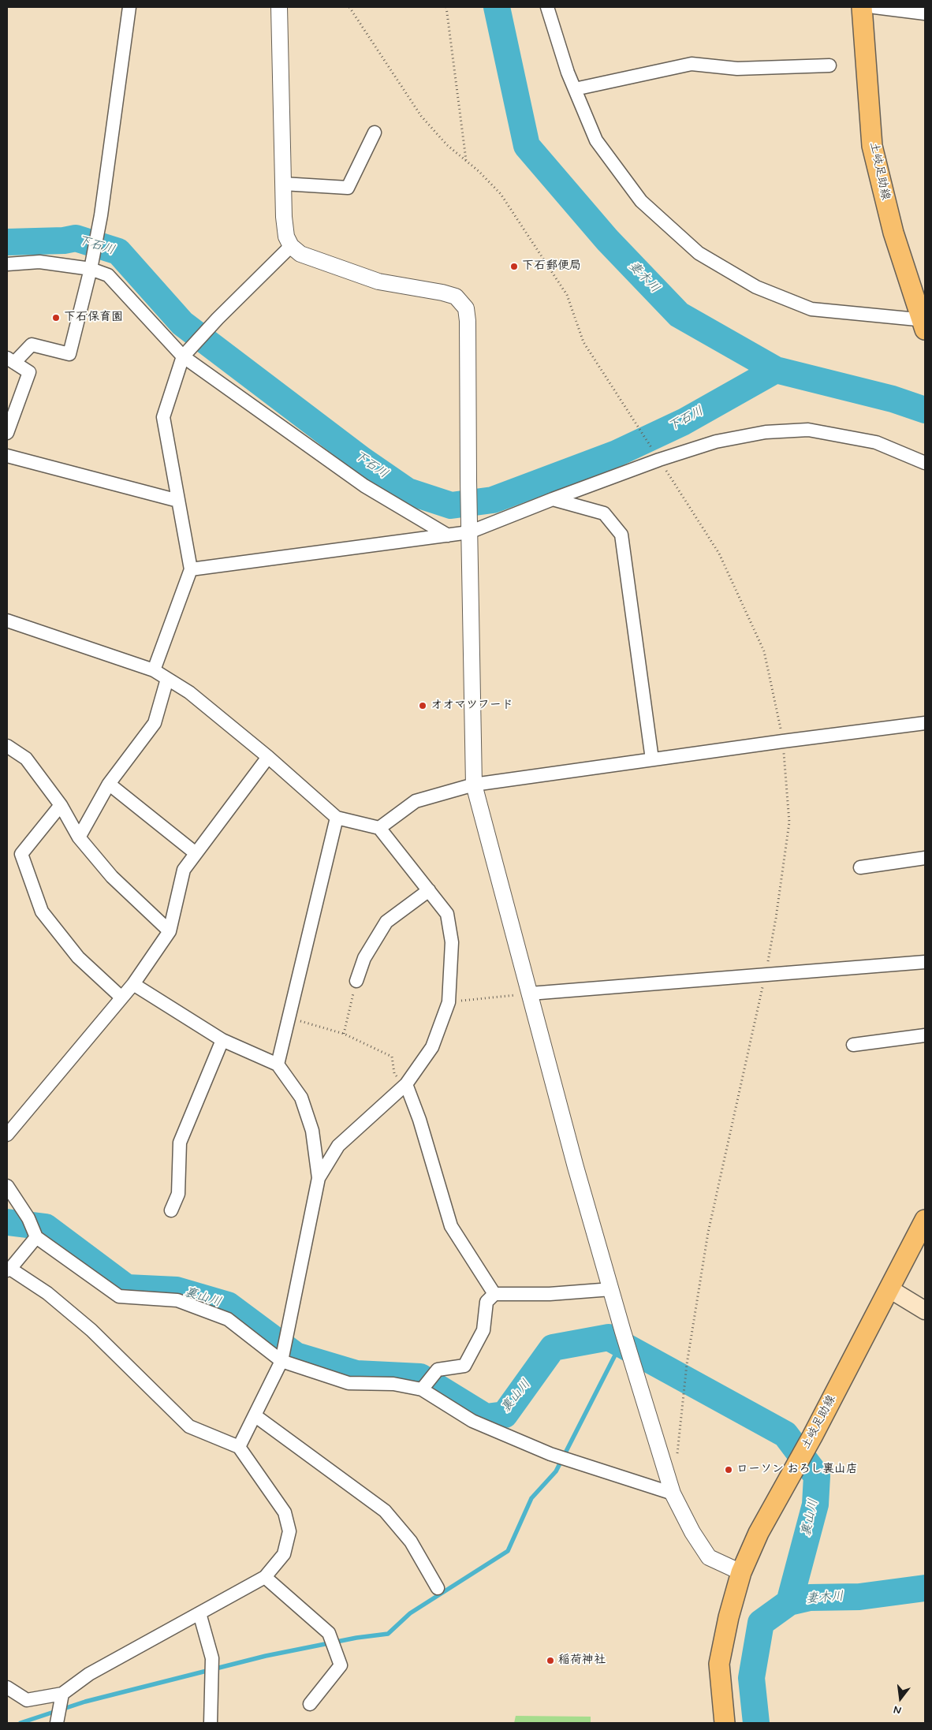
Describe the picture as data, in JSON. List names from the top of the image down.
{
  "streets": {
    "main road": ["土岐足助線"]
  },
  "water": ["下石川", "妻木川", "裏山川"],
  "places": [
    "下石郵便局",
    "下石保育園",
    "オオマツフード",
    "ローソン おろし裏山店",
    "稲荷神社"
  ],
  "north": "bottom"
}
